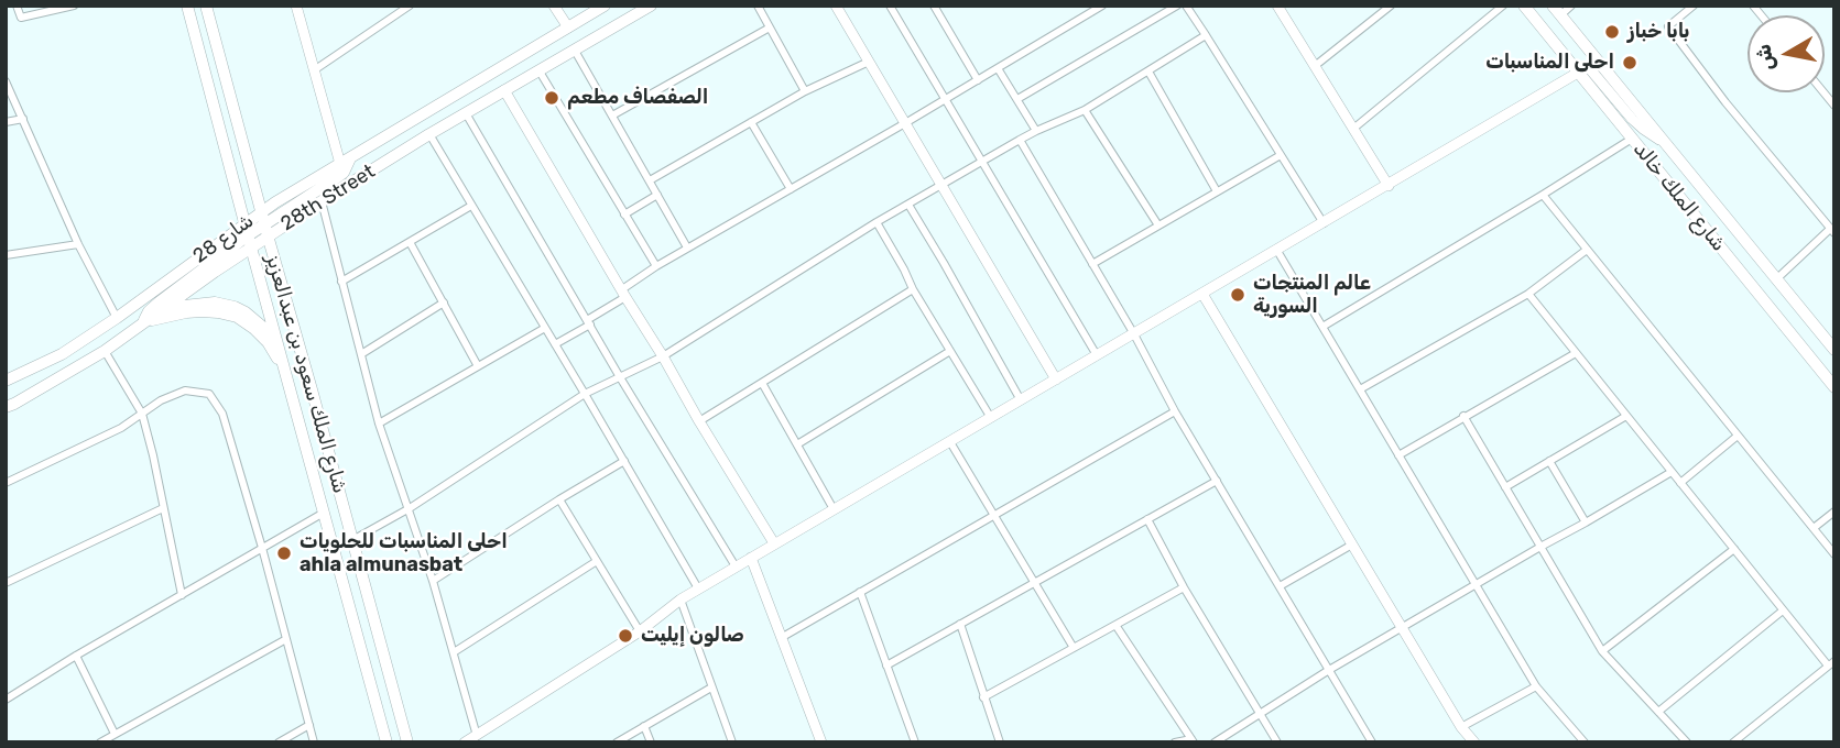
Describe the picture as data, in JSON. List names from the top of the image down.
{
  "streets": {
    "main road": [
      "شارع الملك خالد",
      "28th Street",
      "شارع 28",
      "شارع الملك سعود بن عبدالعزيز"
    ]
  },
  "crossings": [
    ["28th Street", "شارع الملك سعود بن عبدالعزيز"],
    ["شارع 28", "شارع الملك سعود بن عبدالعزيز"]
  ],
  "places": [
    "بابا خباز",
    "احلى المناسبات",
    "الصفصاف مطعم",
    "عالم المنتجات السورية",
    "احلى المناسبات للحلويات ahla almunasbat",
    "صالون إيليت"
  ],
  "north": "left"
}
